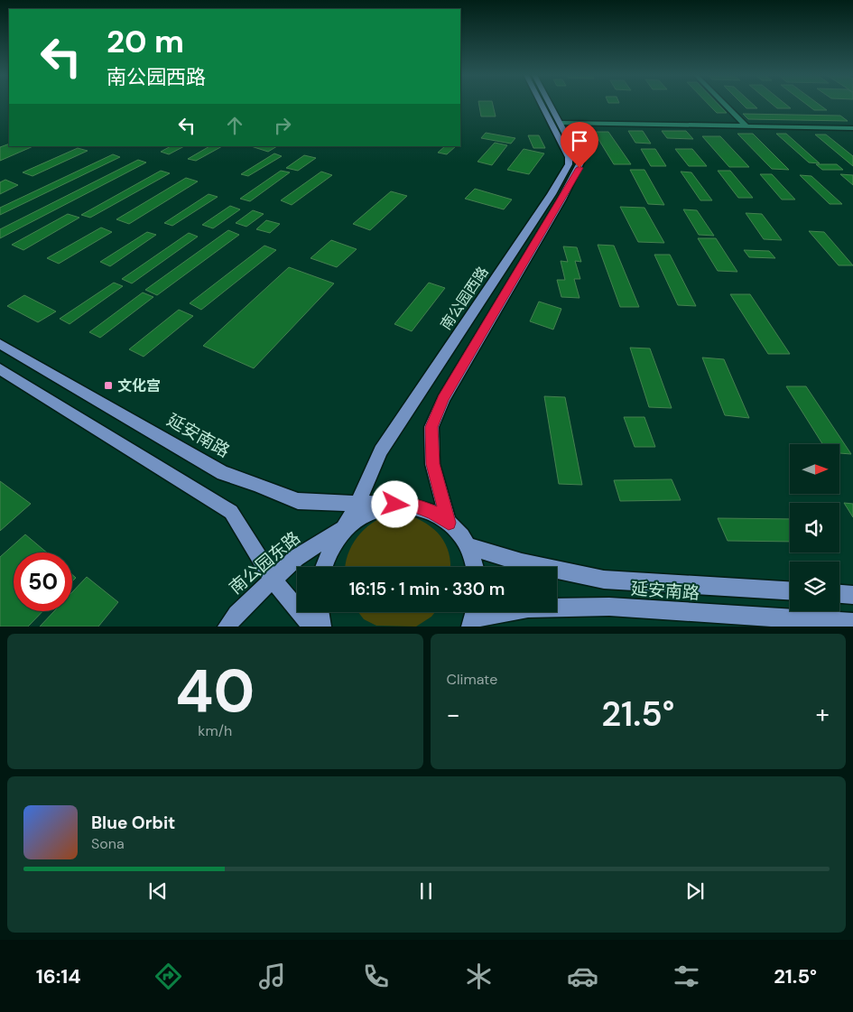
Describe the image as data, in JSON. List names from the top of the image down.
{
  "streets": {
    "main road": ["南公园西路", "延安南路", "南公园东路"]
  },
  "crossings": [
    ["南公园西路", "延安南路"],
    ["南公园西路", "南公园东路"],
    ["延安南路", "南公园东路"]
  ],
  "places": {
    "transit": ["文化宫"]
  },
  "north": "right",
  "page": {
    "turn": ["20 m", "南公园西路"],
    "limit": "50",
    "trip": "16:15 · 1 min · 330 m",
    "tile": [
      ["40", "km/h"],
      "Climate"
    ],
    "heat": ["−", "21.5°", "+"],
    "song": ["Blue Orbit", "Sona"],
    "tabs": ["16:14", "21.5°"]
  }
}
